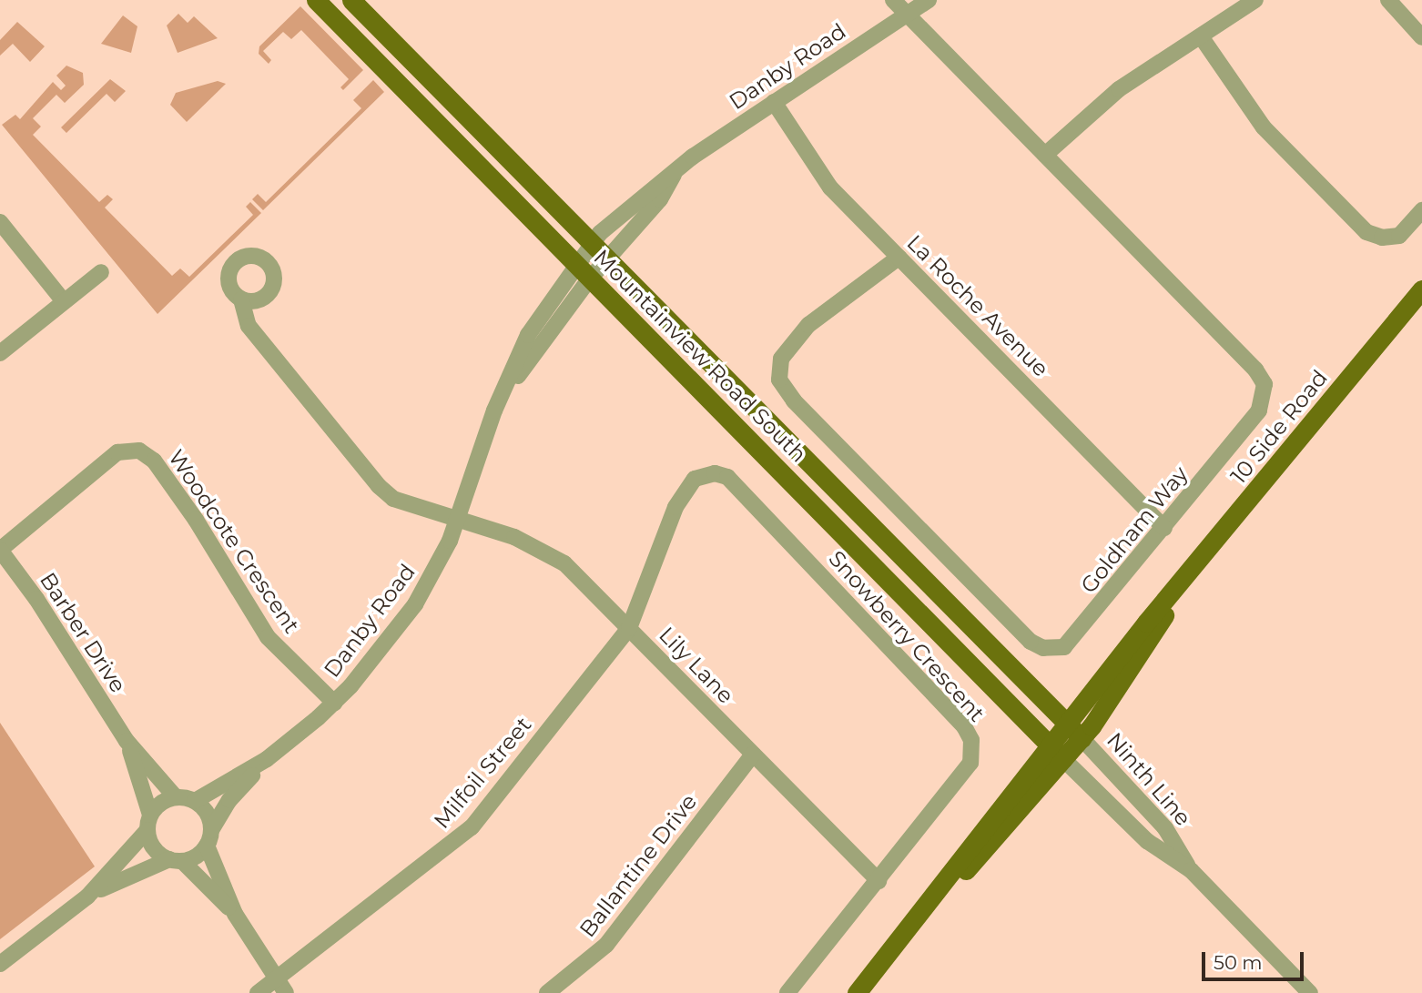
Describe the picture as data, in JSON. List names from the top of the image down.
{
  "streets": {
    "main road": ["Mountainview Road South", "10 Side Road", "Ninth Line"],
    "street": [
      "Danby Road",
      "La Roche Avenue",
      "Goldham Way",
      "Woodcote Crescent",
      "Barber Drive",
      "Snowberry Crescent",
      "Lily Lane",
      "Milfoil Street",
      "Ballantine Drive"
    ]
  },
  "crossings": [
    ["Danby Road", "La Roche Avenue"],
    ["Danby Road", "Mountainview Road South"],
    ["Danby Road", "Goldham Way"],
    ["Danby Road", "Woodcote Crescent"],
    ["Danby Road", "Barber Drive"],
    ["Danby Road", "Lily Lane"],
    ["La Roche Avenue", "Goldham Way"],
    ["Mountainview Road South", "10 Side Road"],
    ["Mountainview Road South", "Ninth Line"],
    ["10 Side Road", "Ninth Line"],
    ["Woodcote Crescent", "Barber Drive"],
    ["Snowberry Crescent", "Lily Lane"],
    ["Snowberry Crescent", "Milfoil Street"],
    ["Lily Lane", "Milfoil Street"],
    ["Lily Lane", "Ballantine Drive"]
  ],
  "scale_bar": "50 m"
}
